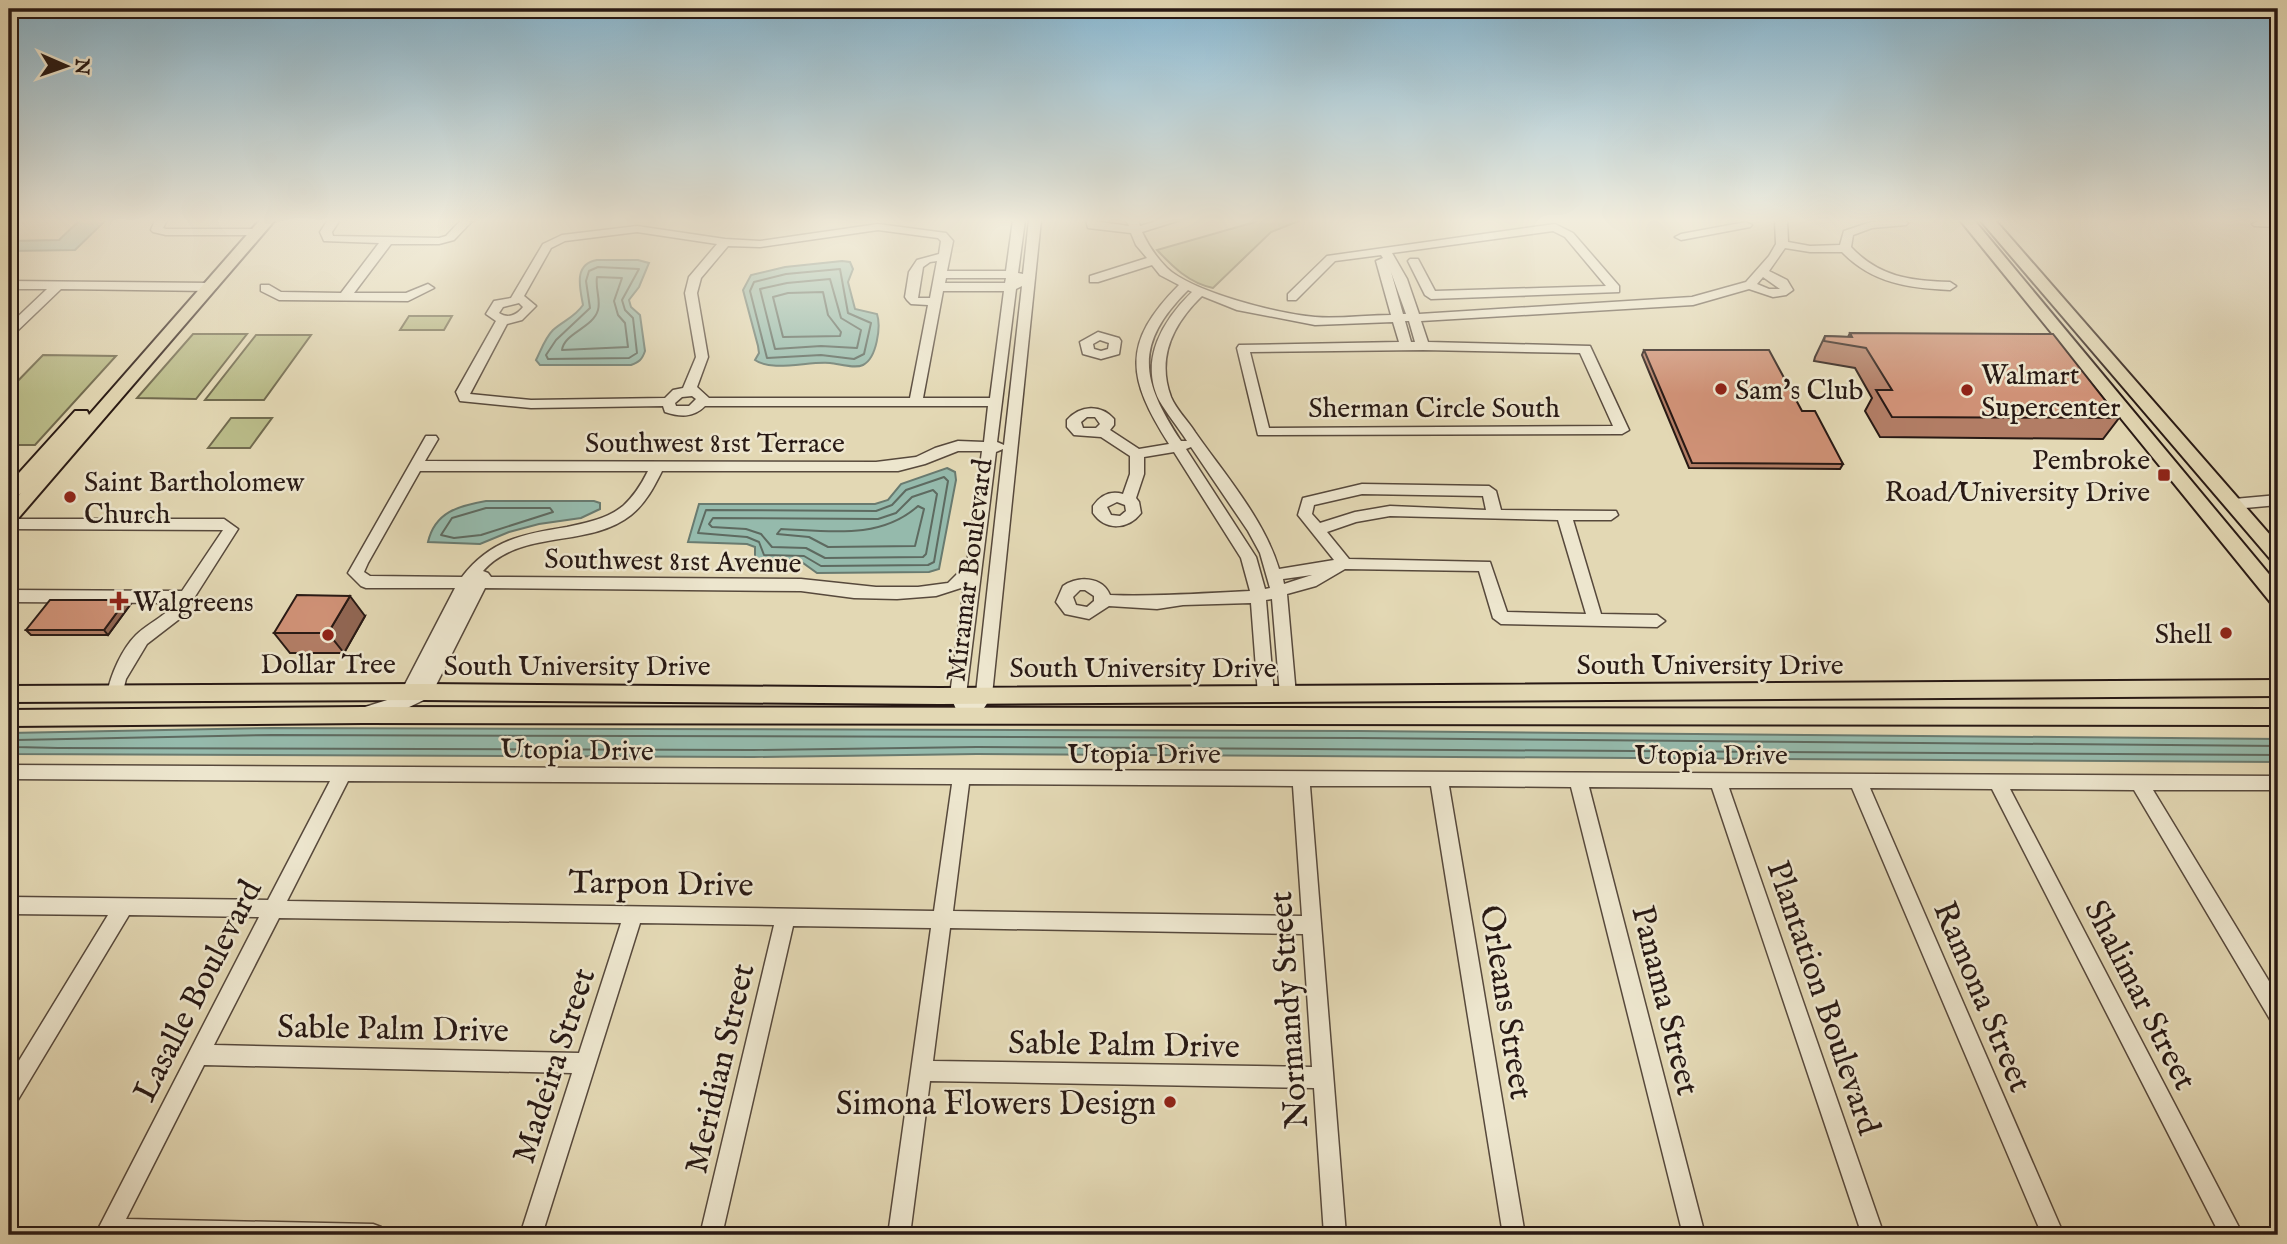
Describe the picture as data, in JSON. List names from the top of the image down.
{
  "streets": {
    "main road": ["South University Drive"],
    "street": [
      "Sherman Circle South",
      "Southwest 81st Terrace",
      "Southwest 81st Avenue",
      "Miramar Boulevard",
      "Utopia Drive",
      "Tarpon Drive",
      "Lasalle Boulevard",
      "Shalimar Street",
      "Ramona Street",
      "Plantation Boulevard",
      "Panama Street",
      "Orleans Street",
      "Normandy Street",
      "Sable Palm Drive",
      "Madeira Street",
      "Meridian Street"
    ]
  },
  "crossings": [
    ["Southwest 81st Terrace", "Southwest 81st Avenue"],
    ["Southwest 81st Terrace", "Miramar Boulevard"],
    ["Southwest 81st Avenue", "Miramar Boulevard"],
    ["Miramar Boulevard", "South University Drive"],
    ["Utopia Drive", "Lasalle Boulevard"],
    ["Utopia Drive", "Shalimar Street"],
    ["Utopia Drive", "Ramona Street"],
    ["Utopia Drive", "Plantation Boulevard"],
    ["Utopia Drive", "Panama Street"],
    ["Utopia Drive", "Orleans Street"],
    ["Utopia Drive", "Normandy Street"],
    ["Tarpon Drive", "Lasalle Boulevard"],
    ["Tarpon Drive", "Normandy Street"],
    ["Tarpon Drive", "Madeira Street"],
    ["Tarpon Drive", "Meridian Street"],
    ["Lasalle Boulevard", "Sable Palm Drive"],
    ["Normandy Street", "Sable Palm Drive"],
    ["Sable Palm Drive", "Madeira Street"]
  ],
  "places": {
    "other": [
      "Sam's Club",
      "Walmart Supercenter",
      "Saint Bartholomew Church",
      "Shell",
      "Dollar Tree",
      "Simona Flowers Design"
    ],
    "transit": ["Pembroke Road/University Drive"],
    "health": ["Walgreens"]
  },
  "north": "right"
}
